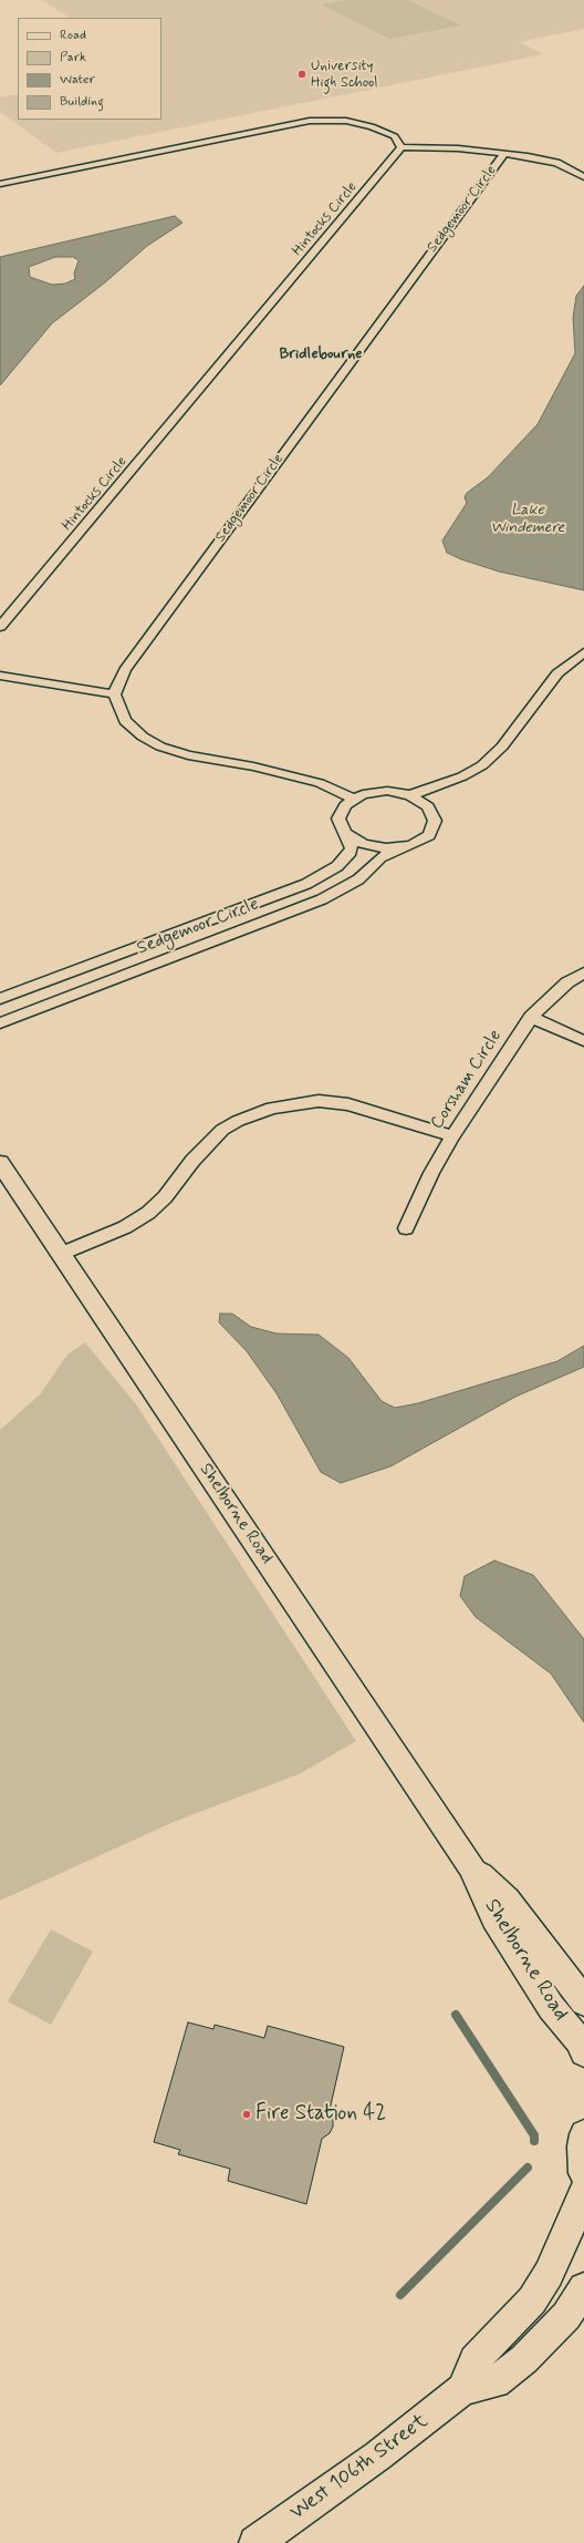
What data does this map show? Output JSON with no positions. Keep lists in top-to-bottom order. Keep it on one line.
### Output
{"streets":{"street":["Sedgemoor Circle","Hintocks Circle","Corsham Circle","Shelborne Road","West 106th Street"]},"districts":["Bridlebourne"],"water":["Lake Windemere"],"places":["University High School","Fire Station 42"],"legend":["Road","Park","Water","Building"]}
